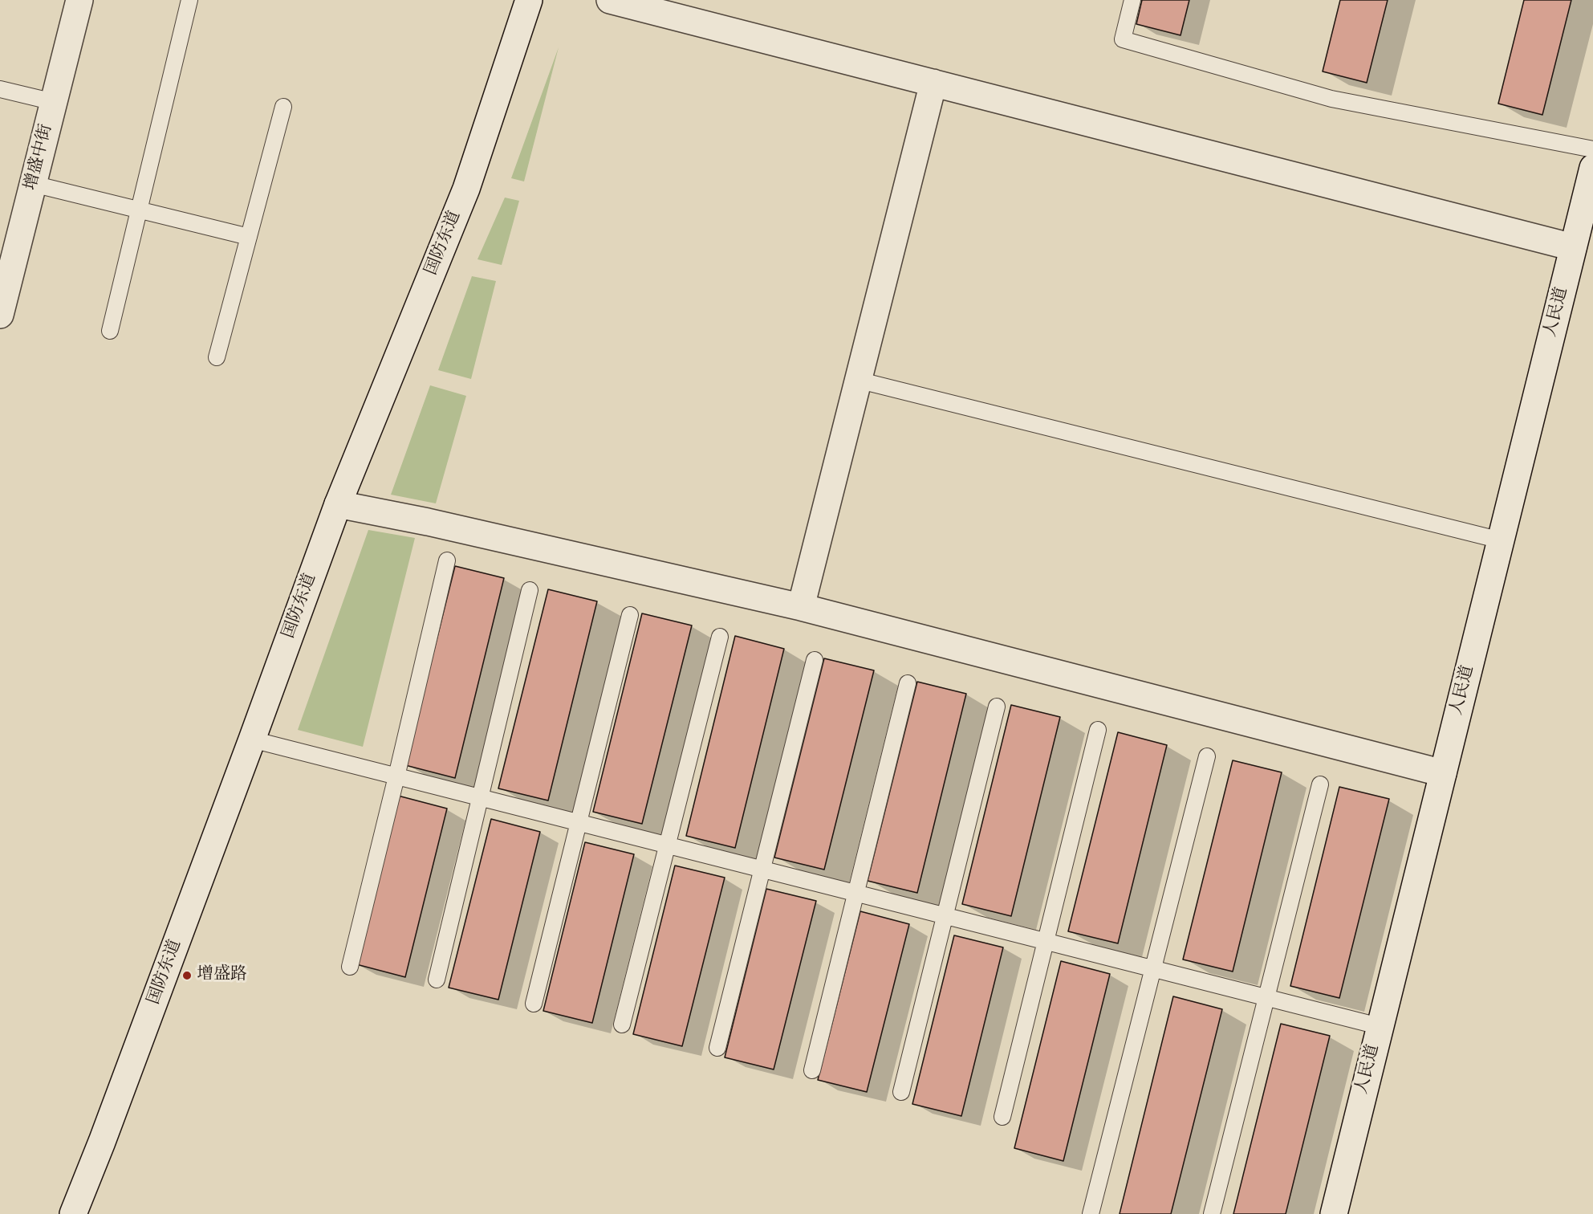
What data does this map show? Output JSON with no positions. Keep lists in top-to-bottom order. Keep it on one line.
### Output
{"streets":{"street":["增盛中街","国防东道","人民道"]},"places":["增盛路"]}
